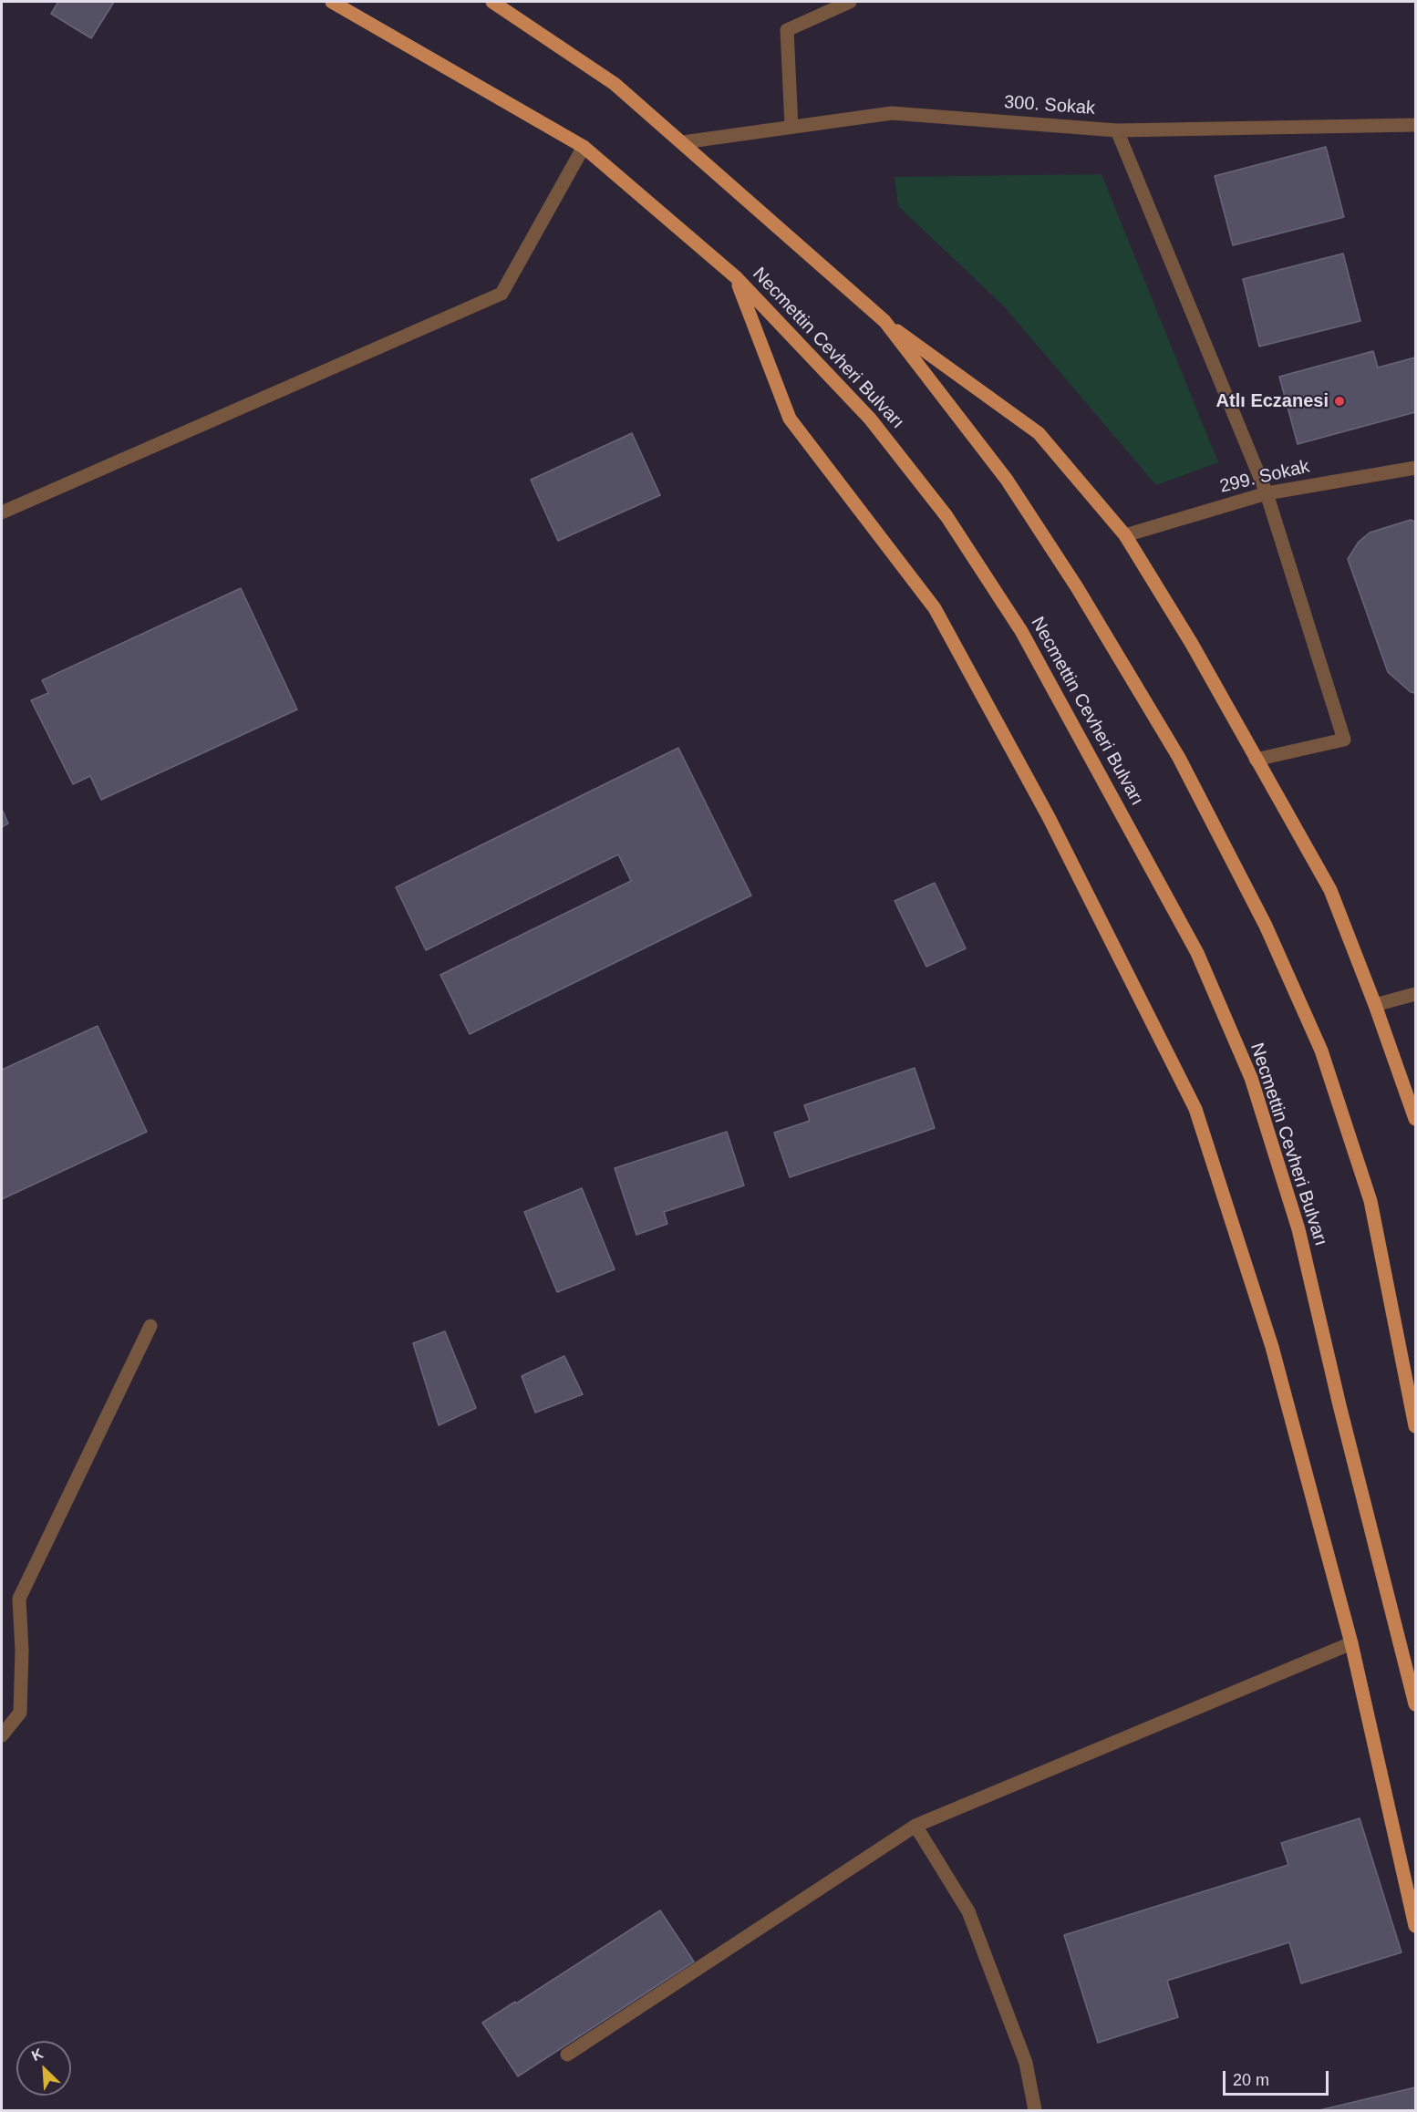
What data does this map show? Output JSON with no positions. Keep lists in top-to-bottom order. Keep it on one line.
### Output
{"streets":{"main road":["Necmettin Cevheri Bulvarı"],"street":["300. Sokak","299. Sokak"]},"places":["Atlı Eczanesi"],"scale_bar":"20 m","north":"top left"}
